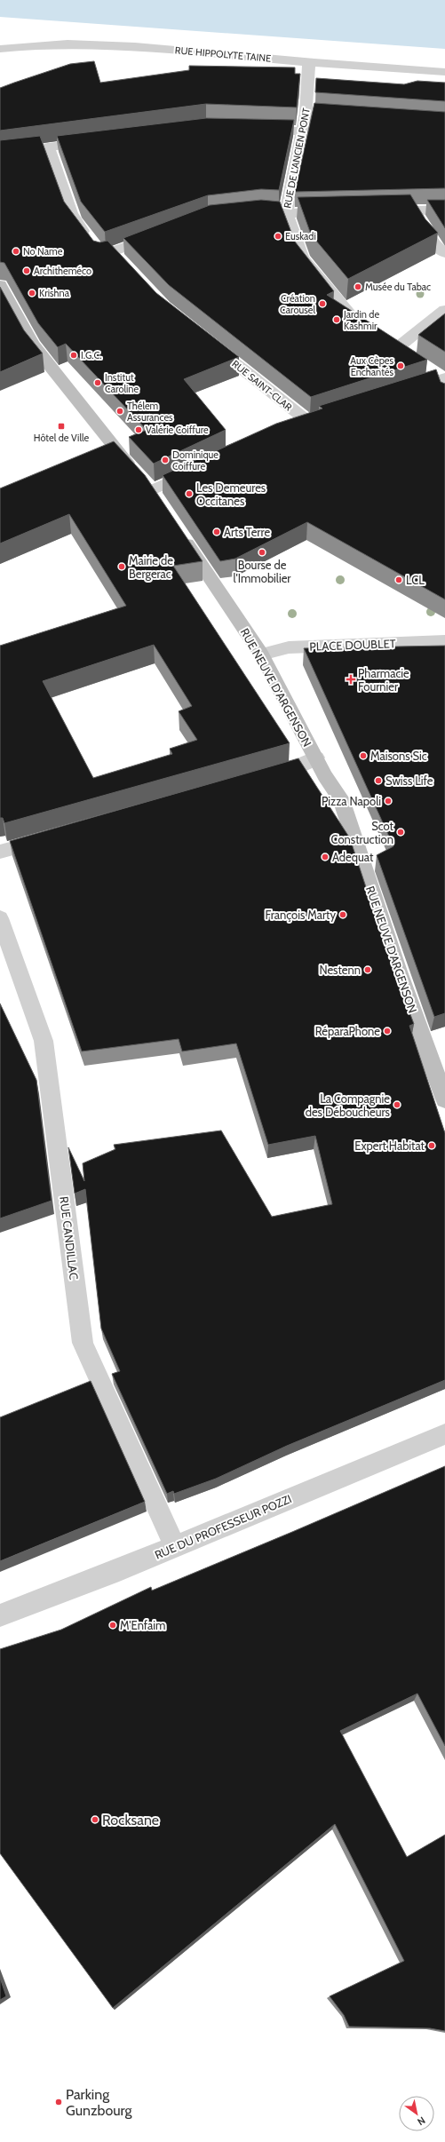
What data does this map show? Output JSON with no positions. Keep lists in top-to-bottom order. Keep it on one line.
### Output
{"streets":{"main road":["RUE NEUVE D'ARGENSON"],"street":["RUE HIPPOLYTE TAINE","RUE DE L'ANCIEN PONT","RUE SAINT-CLAR","PLACE DOUBLET","RUE CANDILLAC","RUE DU PROFESSEUR POZZI"]},"crossings":[["RUE HIPPOLYTE TAINE","RUE DE L'ANCIEN PONT"],["PLACE DOUBLET","RUE NEUVE D'ARGENSON"],["RUE CANDILLAC","RUE DU PROFESSEUR POZZI"]],"places":{"other":["Euskadi","No Name","Architheméco","Musée du Tabac","Krishna","Création Carousel","Jardin de Kashmir","I.G.C.","Aux Cèpes Enchantés","Institut Caroline","Thélem Assurances","Valérie Coiffure","Dominique Coiffure","Les Demeures Occitanes","Arts Terre","Bourse de l'Immobilier","Mairie de Bergerac","LCL","Maisons Sic","Swiss Life","Pizza Napoli","Scot Construction","Adequat","François Marty","Nestenn","RéparaPhone","La Compagnie des Déboucheurs","Expert Habitat","M'Enfaim","Rocksane","Parking Gunzbourg"],"transit":["Hôtel de Ville"],"health":["Pharmacie Fournier"]},"north":"bottom right"}
